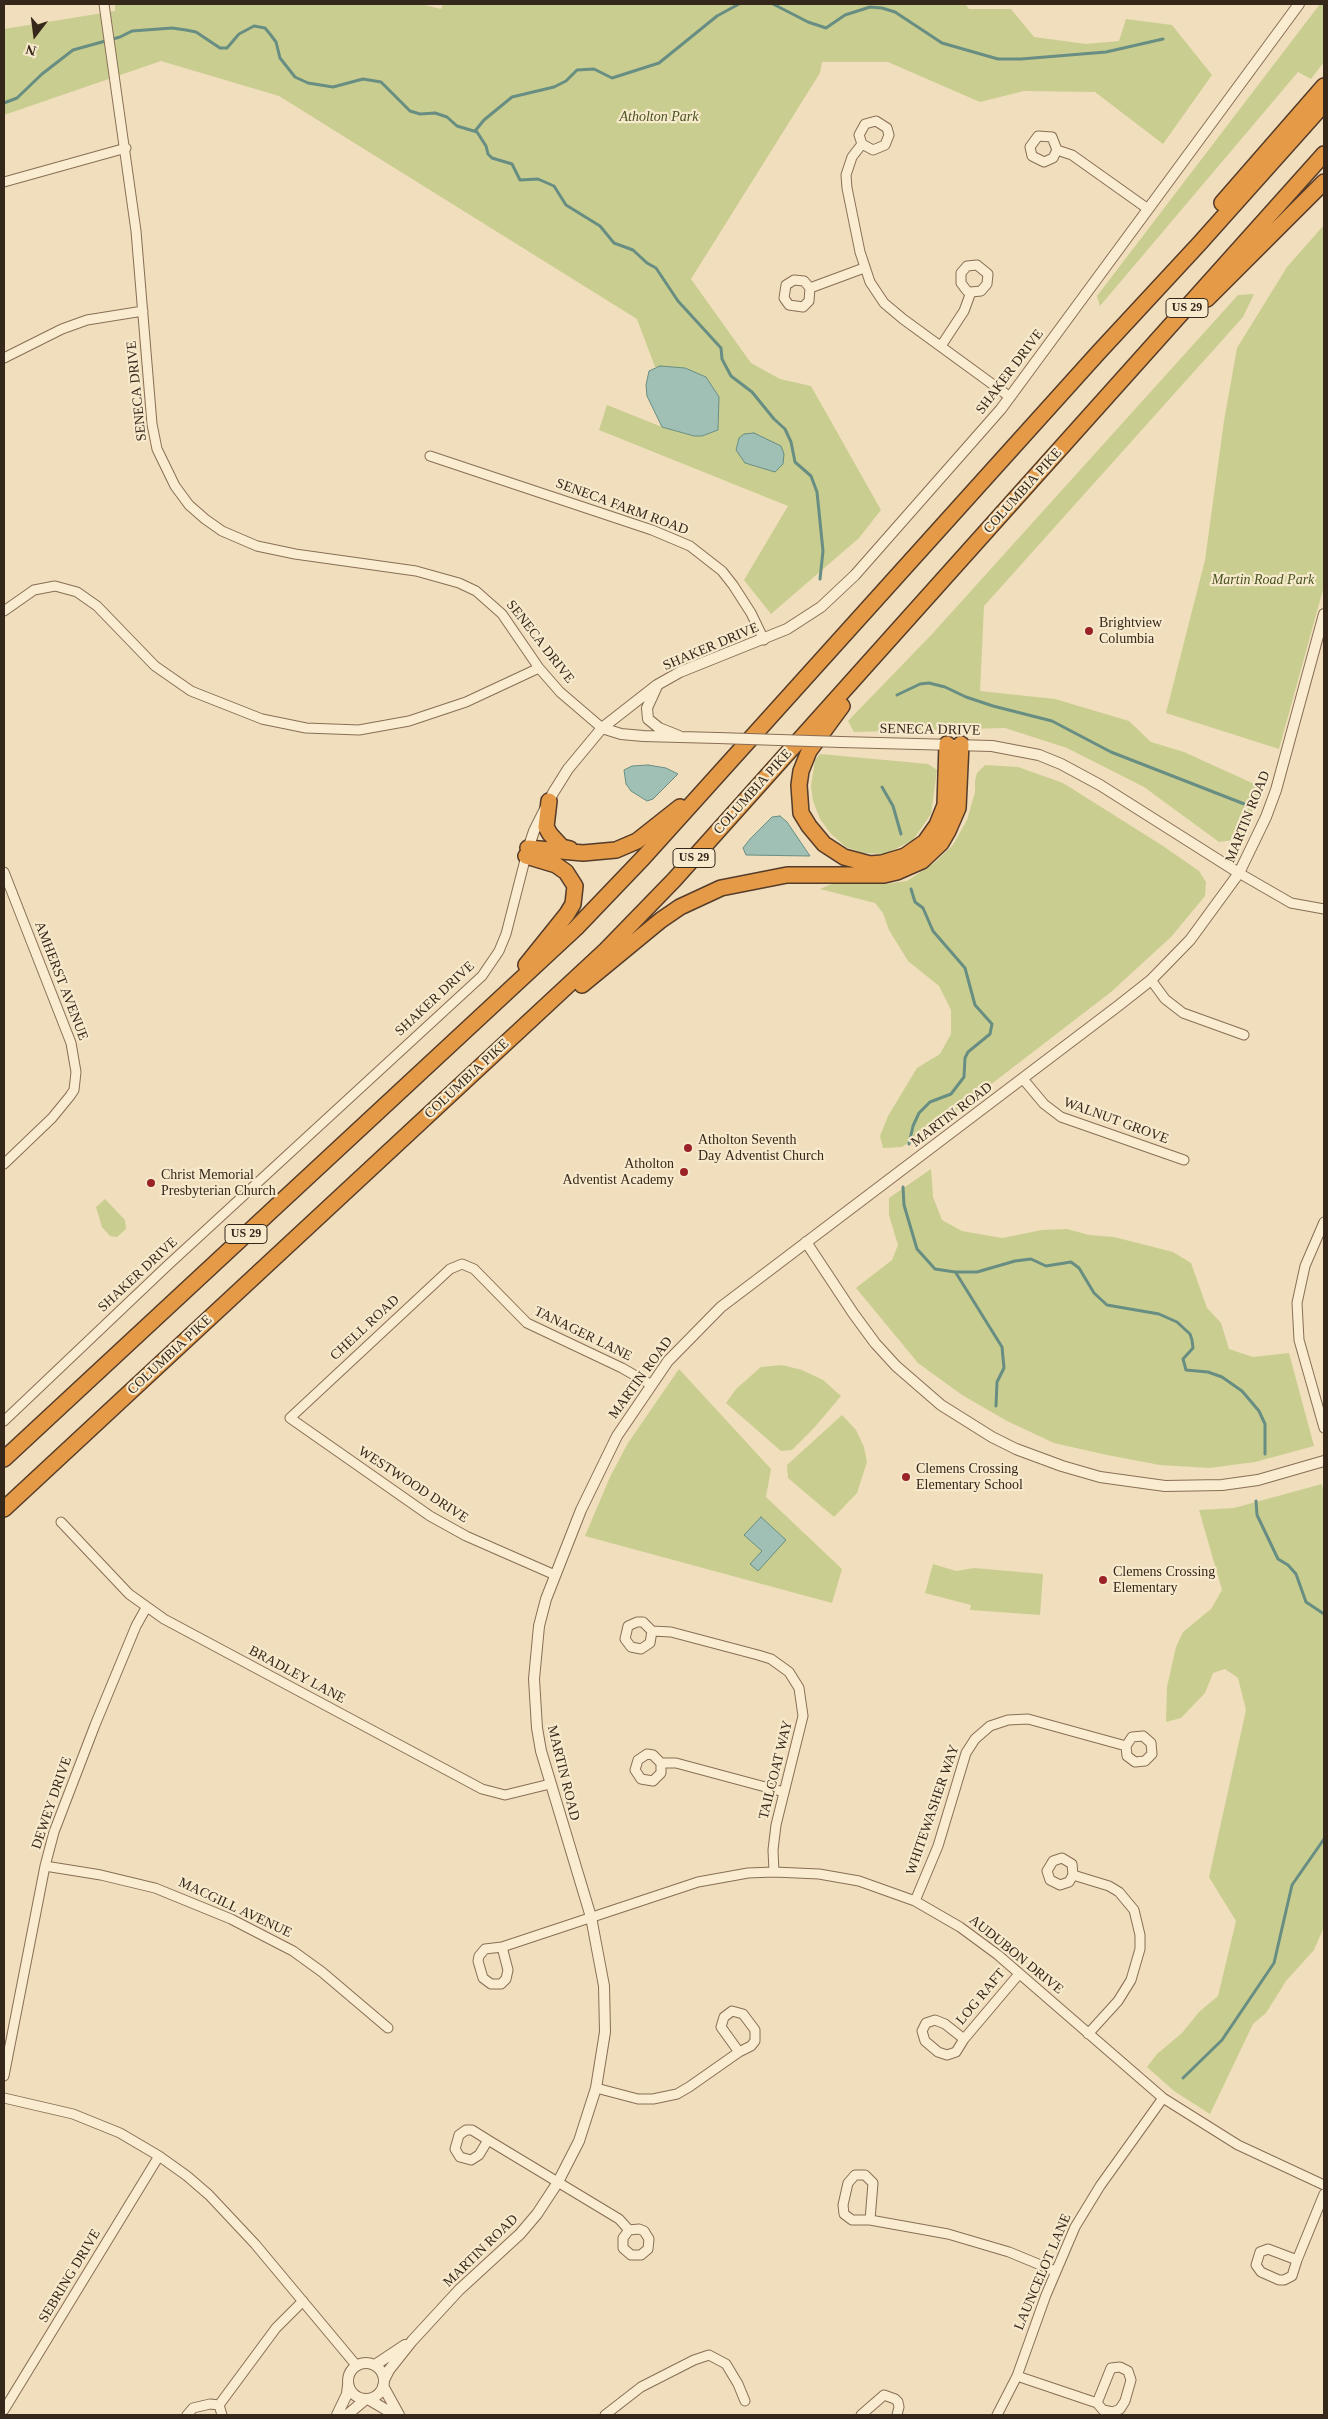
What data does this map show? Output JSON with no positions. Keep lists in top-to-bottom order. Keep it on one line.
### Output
{"streets":{"highway":["US 29","COLUMBIA PIKE"],"street":["SHAKER DRIVE","SENECA DRIVE","SENECA FARM ROAD","MARTIN ROAD","AMHERST AVENUE","WALNUT GROVE","CHELL ROAD","TANAGER LANE","WESTWOOD DRIVE","BRADLEY LANE","TAILCOAT WAY","DEWEY DRIVE","WHITEWASHER WAY","MACGILL AVENUE","AUDUBON DRIVE","LOG RAFT","LAUNCELOT LANE","SEBRING DRIVE"]},"crossings":[["SHAKER DRIVE","SENECA DRIVE"],["SHAKER DRIVE","SENECA FARM ROAD"],["SENECA DRIVE","MARTIN ROAD"],["MARTIN ROAD","WALNUT GROVE"],["MARTIN ROAD","TANAGER LANE"],["MARTIN ROAD","WESTWOOD DRIVE"],["MARTIN ROAD","BRADLEY LANE"],["MARTIN ROAD","AUDUBON DRIVE"],["CHELL ROAD","TANAGER LANE"],["CHELL ROAD","WESTWOOD DRIVE"],["BRADLEY LANE","DEWEY DRIVE"],["TAILCOAT WAY","AUDUBON DRIVE"],["DEWEY DRIVE","MACGILL AVENUE"],["WHITEWASHER WAY","AUDUBON DRIVE"],["AUDUBON DRIVE","LOG RAFT"],["AUDUBON DRIVE","LAUNCELOT LANE"]],"parks":["Atholton Park","Martin Road Park"],"places":["Brightview Columbia","Atholton Seventh Day Adventist Church","Atholton Adventist Academy","Christ Memorial Presbyterian Church","Clemens Crossing Elementary School","Clemens Crossing Elementary"],"north":"bottom"}
